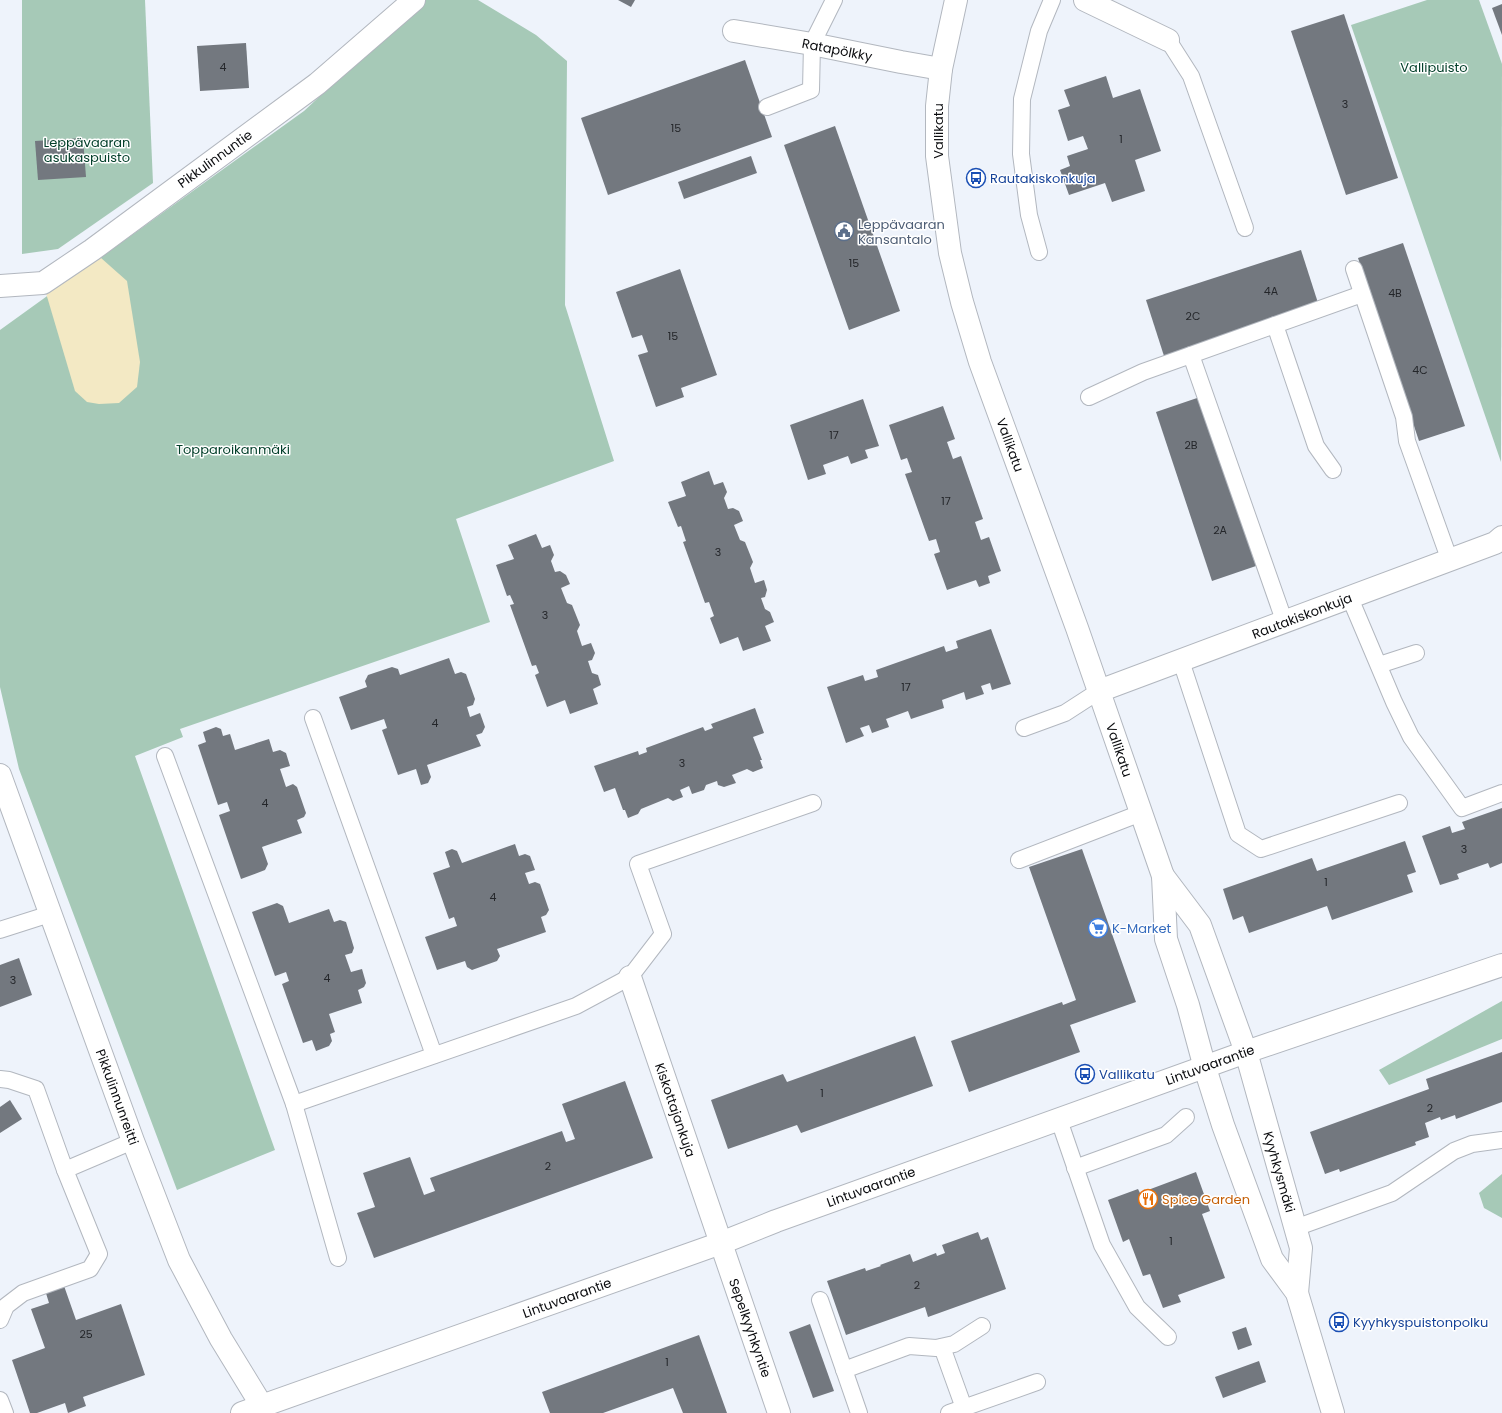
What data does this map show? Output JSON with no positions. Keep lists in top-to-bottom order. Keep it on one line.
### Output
{"streets":{"street":["Ratapölkky","Vallikatu","Pikkulinnuntie","Rautakiskonkuja","Lintuvaarantie","Pikkulinnunreitti","Kiskottajankuja","Kyyhkysmäki","Sepelkyyhkyntie"]},"crossings":[["Ratapölkky","Vallikatu"],["Vallikatu","Rautakiskonkuja"],["Vallikatu","Lintuvaarantie"],["Vallikatu","Kyyhkysmäki"],["Lintuvaarantie","Pikkulinnunreitti"],["Lintuvaarantie","Kiskottajankuja"],["Lintuvaarantie","Kyyhkysmäki"],["Lintuvaarantie","Sepelkyyhkyntie"],["Kiskottajankuja","Sepelkyyhkyntie"]],"parks":["Vallipuisto","Leppävaaran asukaspuisto","Topparoikanmäki"],"places":{"bus stop":["Rautakiskonkuja","Vallikatu","Kyyhkyspuistonpolku"],"public building":["Leppävaaran Kansantalo"],"supermarket":["K-Market"],"restaurant":["Spice Garden"]},"house_numbers":["4","3","15","1","15","4A","4B","2C","15","4C","17","2B","17","2A","3","3","17","4","3","4","3","1","4","4","3","1","2","2","1","2","25","1"]}
